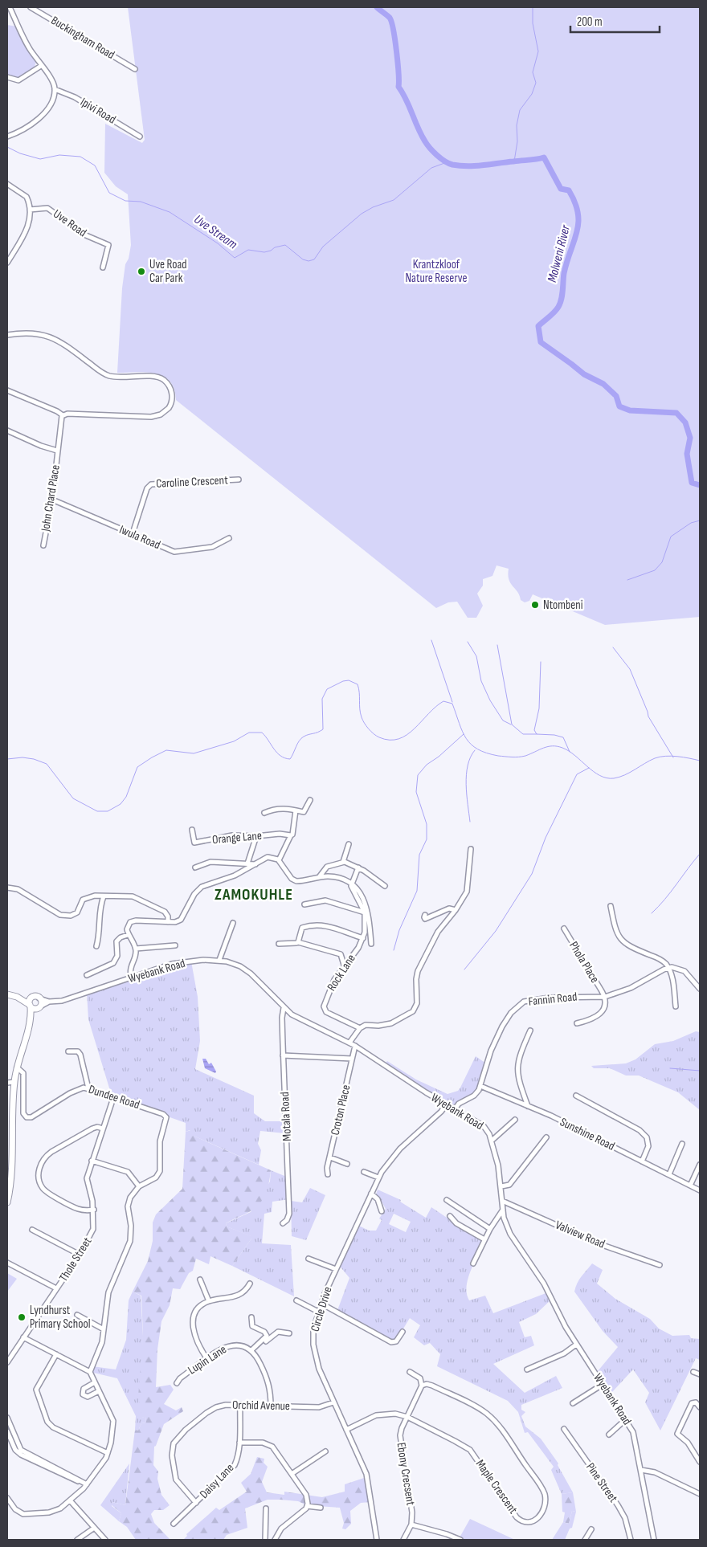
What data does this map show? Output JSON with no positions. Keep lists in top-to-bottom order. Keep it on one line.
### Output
{"streets":{"street":["Buckingham Road","Ipivi Road","Uve Road","Caroline Crescent","John Chard Place","Iwula Road","Orange Lane","Phola Place","Wyebank Road","Rock Lane","Fannin Road","Dundee Road","Croton Place","Motala Road","Sunshine Road","Valview Road","Thole Street","Circle Drive","Lupin Lane","Orchid Avenue","Ebony Crecsent","Daisy Lane","Pine Street","Maple Crescent"]},"crossings":[["Caroline Crescent","Iwula Road"],["John Chard Place","Iwula Road"],["Phola Place","Fannin Road"],["Wyebank Road","Fannin Road"],["Wyebank Road","Croton Place"],["Wyebank Road","Motala Road"],["Wyebank Road","Valview Road"],["Wyebank Road","Circle Drive"],["Fannin Road","Sunshine Road"],["Dundee Road","Thole Street"],["Circle Drive","Orchid Avenue"],["Circle Drive","Maple Crescent"],["Orchid Avenue","Daisy Lane"],["Ebony Crecsent","Maple Crescent"]],"districts":["ZAMOKUHLE"],"water":["Uve Stream","Molweni River"],"parks":["Krantzkloof Nature Reserve"],"places":["Uve Road Car Park","Ntombeni","Lyndhurst Primary School"],"scale_bar":"200 m"}
